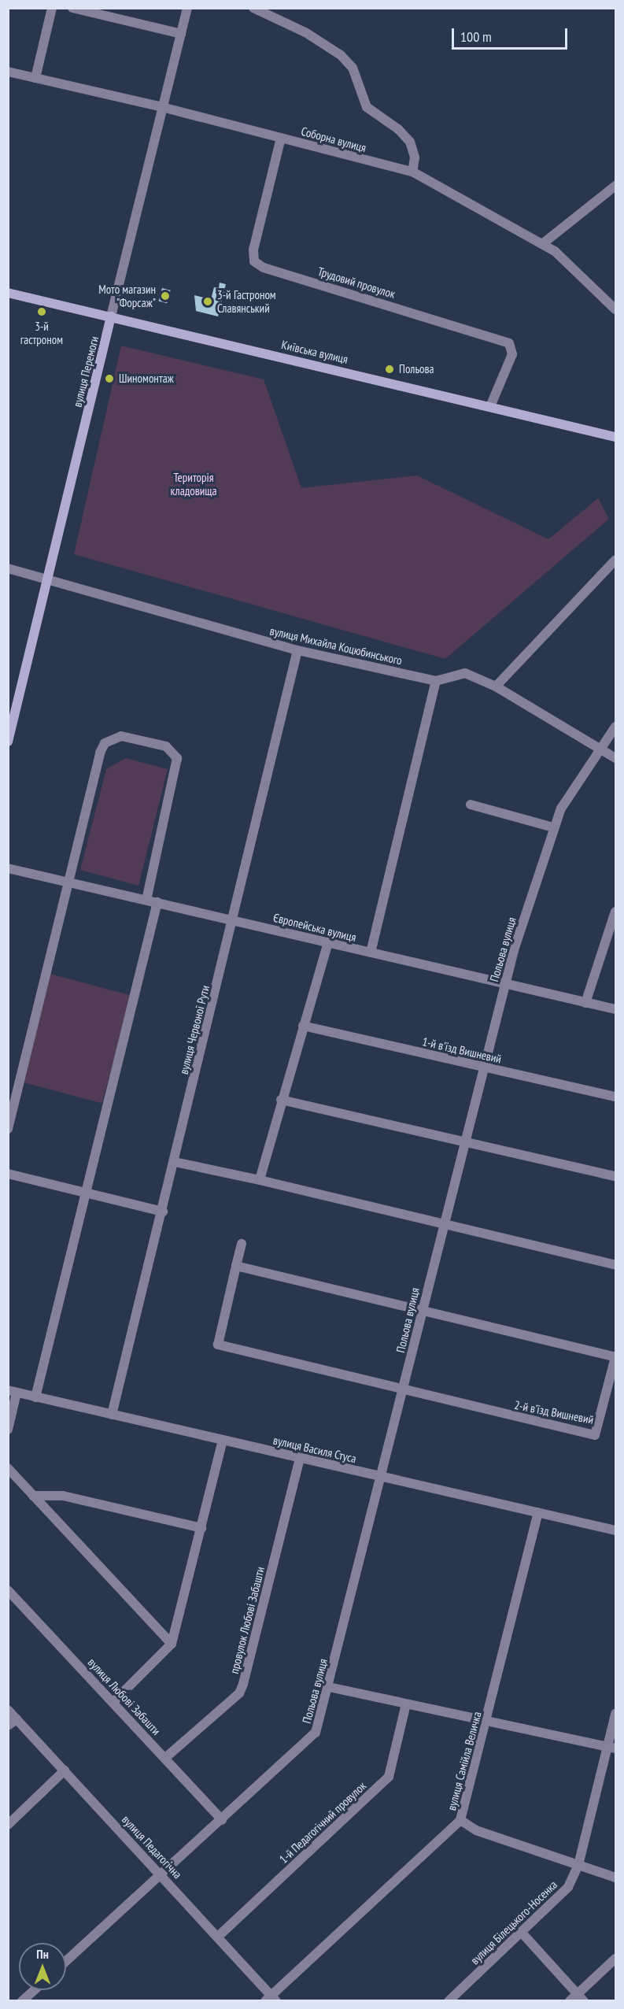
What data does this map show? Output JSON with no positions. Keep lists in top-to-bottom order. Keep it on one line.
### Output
{"streets":{"street":["Соборна вулиця","Трудовий провулок","Київська вулиця","вулиця Перемоги","вулиця Михайла Коцюбинського","Європейська вулиця","Польова вулиця","вулиця Червоної Рути","1-й в'їзд Вишневий","2-й вʼїзд Вишневий","вулиця Василя Стуса","провулок Любові Забашти","вулиця Любові Забашти","вулиця Самійла Величка","1-й Педагогічний провулок","вулиця Педагогічна","вулиця Білецького-Носенка"]},"crossings":[["Соборна вулиця","Трудовий провулок"],["Соборна вулиця","вулиця Перемоги"],["Трудовий провулок","Київська вулиця"],["Київська вулиця","вулиця Перемоги"],["вулиця Перемоги","вулиця Михайла Коцюбинського"],["вулиця Михайла Коцюбинського","Польова вулиця"],["вулиця Михайла Коцюбинського","вулиця Червоної Рути"],["Європейська вулиця","Польова вулиця"],["Європейська вулиця","вулиця Червоної Рути"],["Польова вулиця","1-й в'їзд Вишневий"],["Польова вулиця","2-й вʼїзд Вишневий"],["Польова вулиця","вулиця Василя Стуса"],["Польова вулиця","вулиця Любові Забашти"],["Польова вулиця","вулиця Педагогічна"],["вулиця Червоної Рути","вулиця Василя Стуса"],["вулиця Василя Стуса","провулок Любові Забашти"],["вулиця Василя Стуса","вулиця Самійла Величка"],["провулок Любові Забашти","вулиця Любові Забашти"],["вулиця Самійла Величка","вулиця Педагогічна"],["1-й Педагогічний провулок","вулиця Педагогічна"]],"parks":["Територія кладовища"],"places":["Мото магазин \"Форсаж\"","3-й Гастроном Славянський","3-й гастроном","Польова","Шиномонтаж"],"scale_bar":"100 m","north":"top"}
